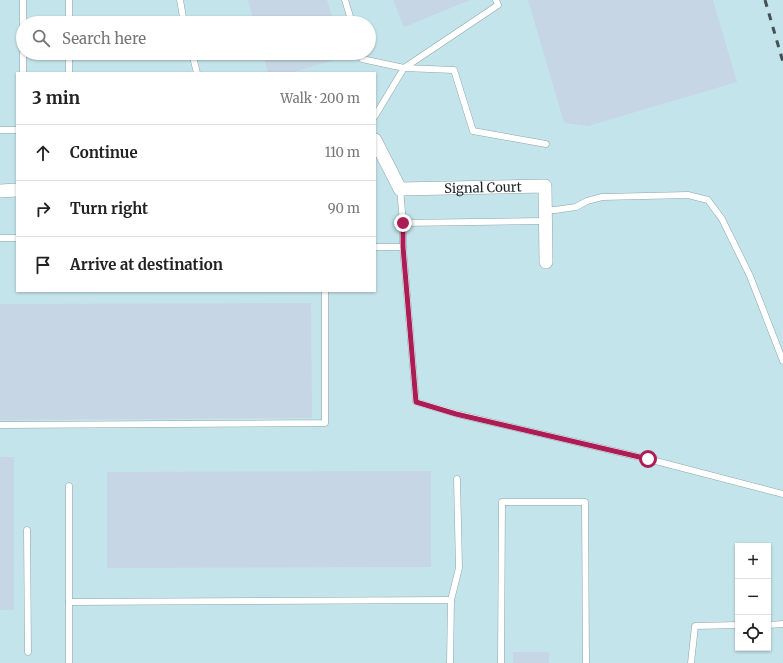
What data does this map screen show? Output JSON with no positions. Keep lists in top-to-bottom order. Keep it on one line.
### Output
{"streets":{"street":["Signal Court"]},"page":{"search":"Search here","heading":["3 min","Walk · 200 m"],"list":[["Continue","110 m"],["Turn right","90 m"],"Arrive at destination"],"map_buttons":["+","−"]}}
